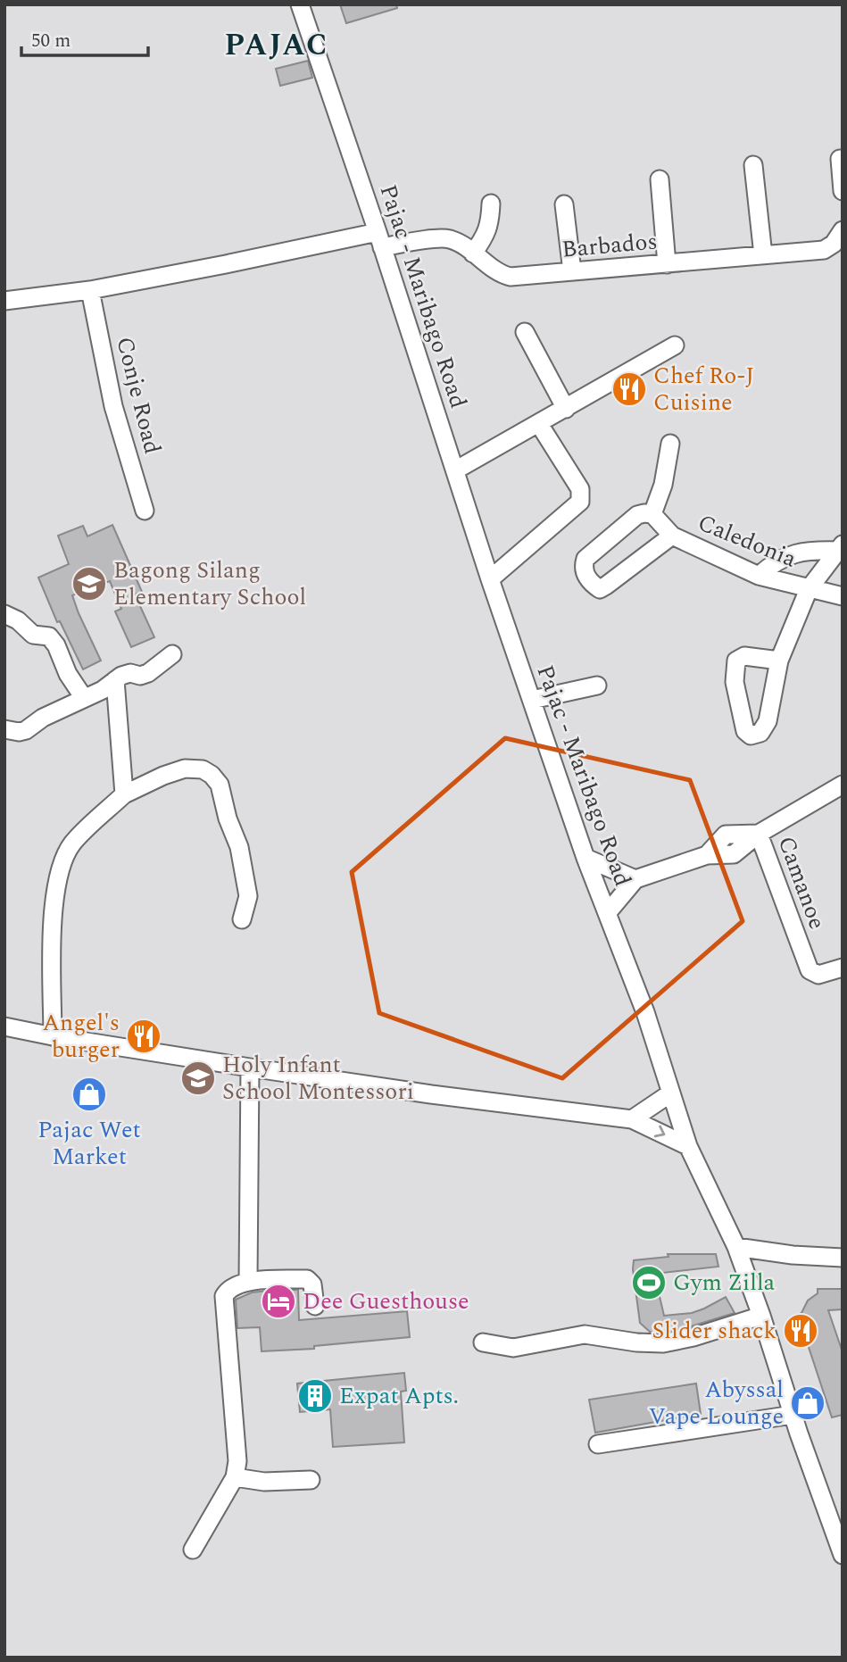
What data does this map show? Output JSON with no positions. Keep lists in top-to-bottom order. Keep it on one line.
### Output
{"streets":{"street":["Barbados","Pajac - Maribago Road","Conje Road","Caledonia","Camanoe"]},"crossings":[["Barbados","Pajac - Maribago Road"],["Barbados","Conje Road"]],"districts":["PAJAC"],"places":{"restaurant":["Chef Ro-J Cuisine","Angel's burger","Slider shack"],"school or university":["Bagong Silang Elementary School","Holy Infant School Montessori"],"shop":["Pajac Wet Market","Abyssal Vape Lounge"],"sports":["Gym Zilla"],"hotel":["Dee Guesthouse"],"building":["Expat Apts."]},"scale_bar":"50 m"}
